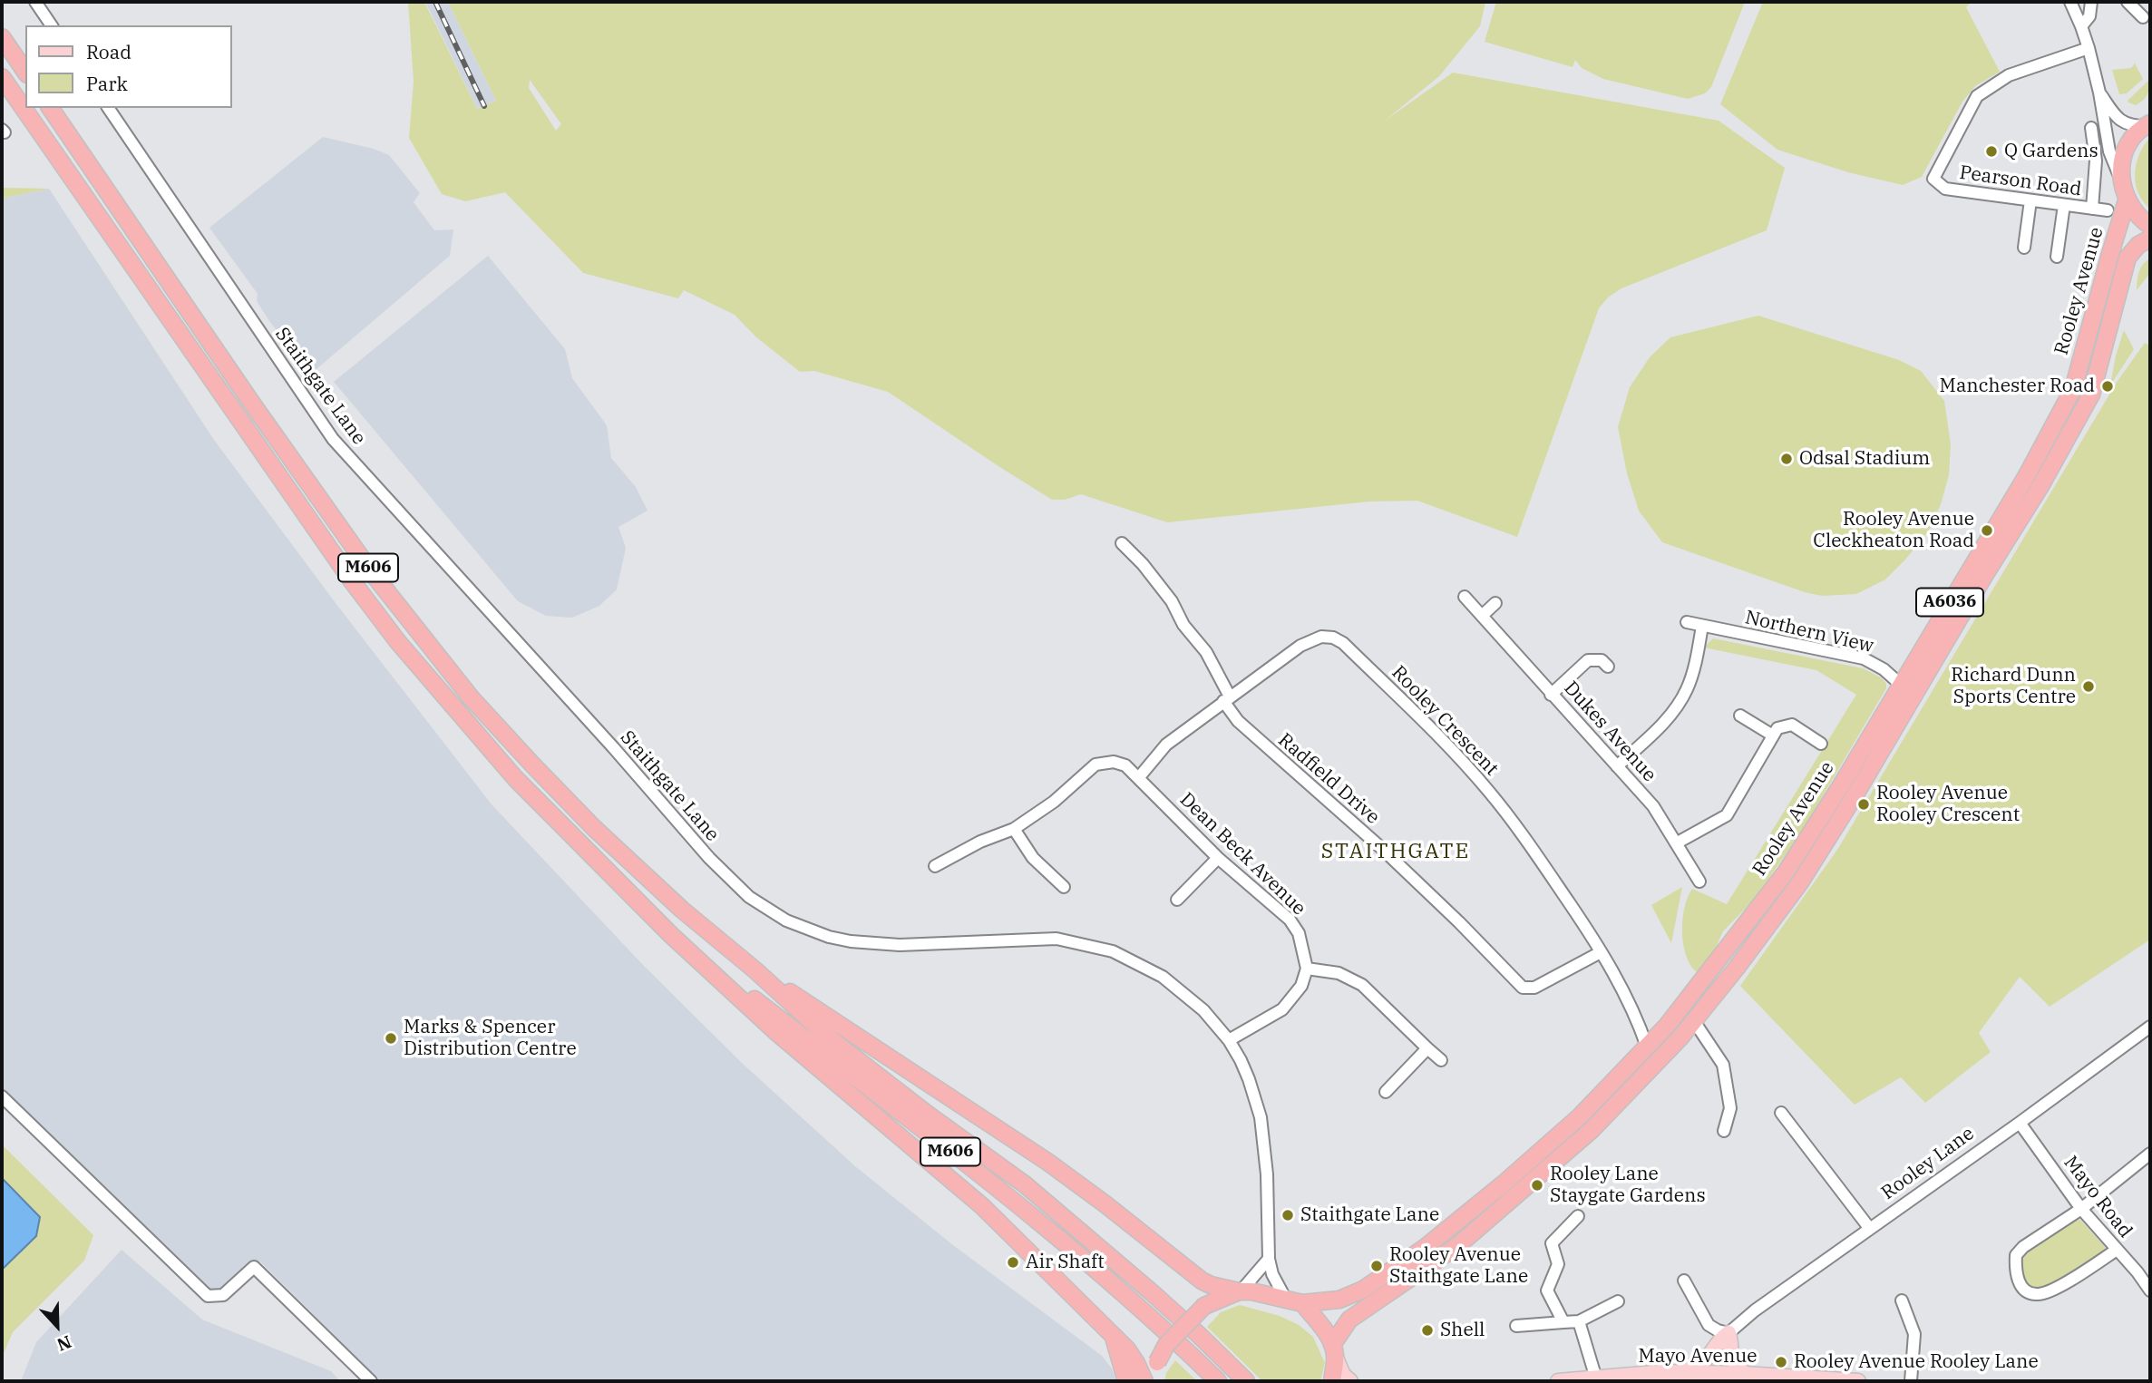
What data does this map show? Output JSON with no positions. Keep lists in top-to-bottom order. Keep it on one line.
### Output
{"streets":{"highway":["Rooley Avenue","M606","A6036"],"main road":["Mayo Avenue"],"street":["Pearson Road","Staithgate Lane","Northern View","Rooley Crescent","Dukes Avenue","Radfield Drive","Dean Beck Avenue","Rooley Lane","Mayo Road"]},"crossings":[["Rooley Avenue","Staithgate Lane"],["Rooley Avenue","M606"],["Rooley Avenue","Northern View"],["Rooley Avenue","Rooley Crescent"],["Rooley Crescent","Radfield Drive"],["Rooley Crescent","Dean Beck Avenue"],["Rooley Lane","Mayo Road"]],"districts":["STAITHGATE"],"places":["Q Gardens","Manchester Road","Odsal Stadium","Rooley Avenue Cleckheaton Road","Richard Dunn Sports Centre","Rooley Avenue Rooley Crescent","Marks & Spencer Distribution Centre","Rooley Lane Staygate Gardens","Staithgate Lane","Air Shaft","Rooley Avenue Staithgate Lane","Shell","Rooley Avenue Rooley Lane"],"legend":["Road","Park"],"north":"bottom"}
